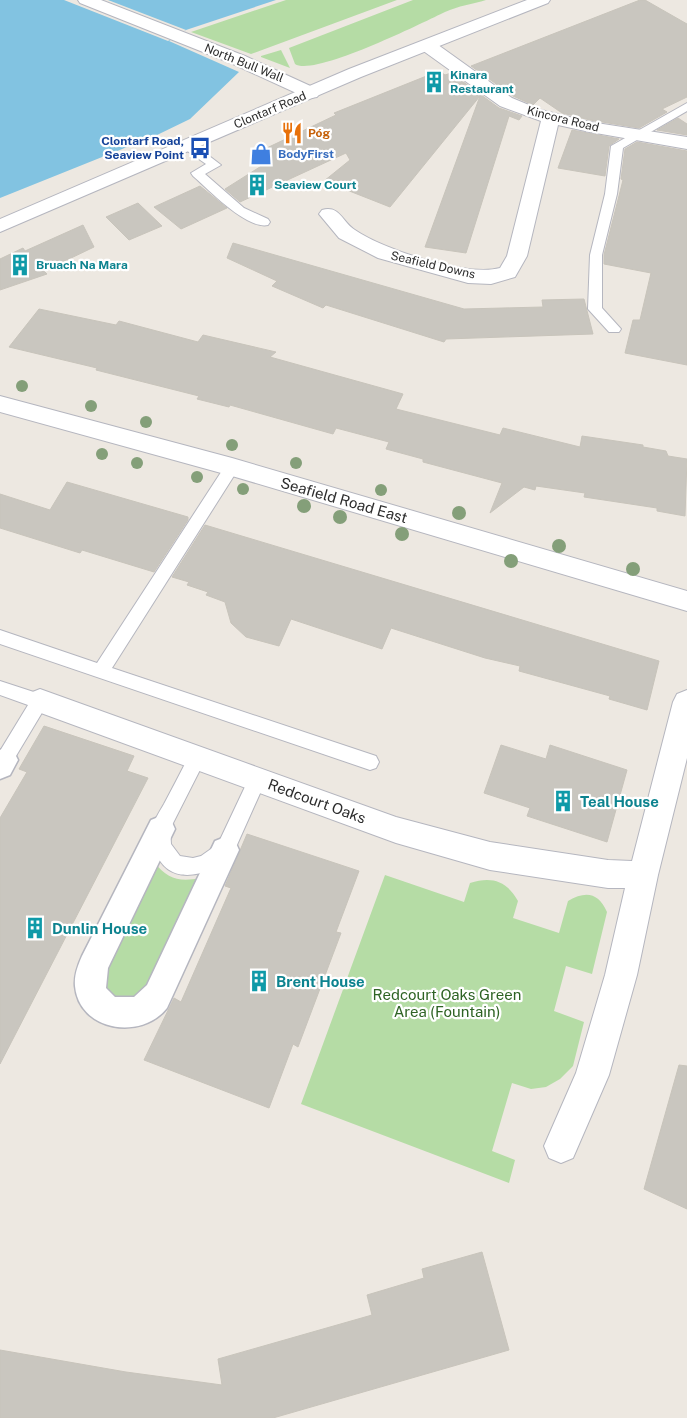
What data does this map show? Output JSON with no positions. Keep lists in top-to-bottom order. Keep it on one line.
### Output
{"streets":{"street":["North Bull Wall","Clontarf Road","Kincora Road","Seafield Downs","Seafield Road East","Redcourt Oaks"]},"crossings":[["North Bull Wall","Clontarf Road"],["Clontarf Road","Kincora Road"],["Kincora Road","Seafield Downs"]],"parks":["Redcourt Oaks Green Area (Fountain)"],"places":{"building":["Kinara Restaurant","Seaview Court","Bruach Na Mara","Teal House","Dunlin House","Brent House"],"restaurant":["Póg"],"bus stop":["Clontarf Road, Seaview Point"],"shop":["BodyFirst"]}}
